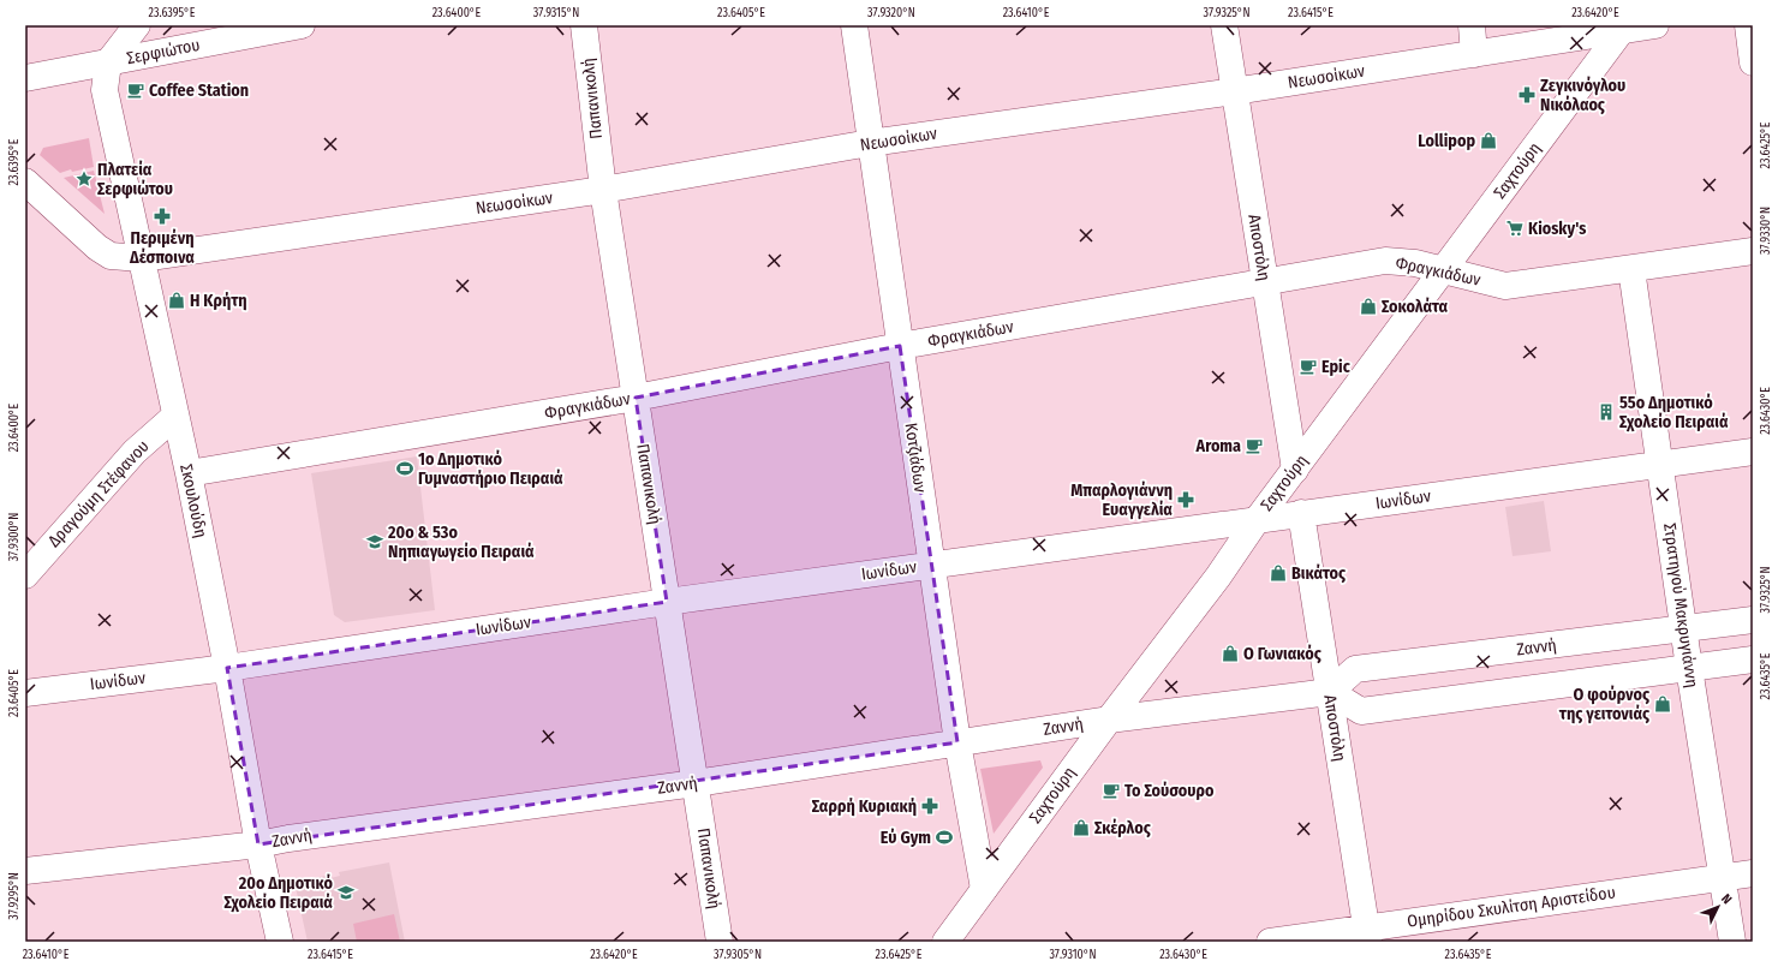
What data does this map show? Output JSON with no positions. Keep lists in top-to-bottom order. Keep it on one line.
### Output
{"streets":{"street":["Σερφιώτου","Νεωσοίκων","Παπανικολή","Σαχτούρη","Αποστόλη","Φραγκιάδων","Κοτζιάδων","Δραγούμη Στέφανου","Ιωνίδων","Σκουλούδη","Στρατηγού Μακρυγιάννη","Ζαννή","Ομηρίδου Σκυλίτση Αριστείδου"]},"crossings":[["Σερφιώτου","Σκουλούδη"],["Νεωσοίκων","Παπανικολή"],["Νεωσοίκων","Σαχτούρη"],["Νεωσοίκων","Αποστόλη"],["Νεωσοίκων","Κοτζιάδων"],["Νεωσοίκων","Σκουλούδη"],["Παπανικολή","Φραγκιάδων"],["Παπανικολή","Ιωνίδων"],["Παπανικολή","Ζαννή"],["Σαχτούρη","Αποστόλη"],["Σαχτούρη","Φραγκιάδων"],["Σαχτούρη","Κοτζιάδων"],["Σαχτούρη","Ιωνίδων"],["Σαχτούρη","Ζαννή"],["Αποστόλη","Φραγκιάδων"],["Αποστόλη","Ιωνίδων"],["Αποστόλη","Ζαννή"],["Αποστόλη","Ομηρίδου Σκυλίτση Αριστείδου"],["Φραγκιάδων","Κοτζιάδων"],["Φραγκιάδων","Σκουλούδη"],["Φραγκιάδων","Στρατηγού Μακρυγιάννη"],["Κοτζιάδων","Ιωνίδων"],["Κοτζιάδων","Ζαννή"],["Δραγούμη Στέφανου","Σκουλούδη"],["Ιωνίδων","Σκουλούδη"],["Ιωνίδων","Στρατηγού Μακρυγιάννη"],["Σκουλούδη","Ζαννή"],["Στρατηγού Μακρυγιάννη","Ζαννή"],["Στρατηγού Μακρυγιάννη","Ομηρίδου Σκυλίτση Αριστείδου"]],"places":{"cafe":["Coffee Station","Epic","Aroma","Το Σούσουρο"],"pharmacy":["Ζεγκινόγλου Νικόλαος","Περιμένη Δέσποινα","Μπαρλογιάννη Ευαγγελία","Σαρρή Κυριακή"],"shop":["Lollipop","Η Κρήτη","Σοκολάτα","Βικάτος","Ο Γωνιακός","Ο φούρνος της γειτονιάς","Σκέρλος"],"place":["Πλατεία Σερφιώτου"],"supermarket":["Kiosky's"],"building":["55ο Δημοτικό Σχολείο Πειραιά"],"sports":["1ο Δημοτικό Γυμναστήριο Πειραιά","Εύ Gym"],"school or university":["20ο & 53ο Νηπιαγωγείο Πειραιά","20ο Δημοτικό Σχολείο Πειραιά"]},"north":"top right","coordinates":["23.6395°E","23.6400°E","37.9315°N","23.6405°E","37.9320°N","23.6410°E","37.9325°N","23.6415°E","23.6420°E","23.6425°E","37.9330°N","23.6430°E","37.9300°N","23.6435°E","37.9295°N","37.9305°N","37.9310°N"]}
